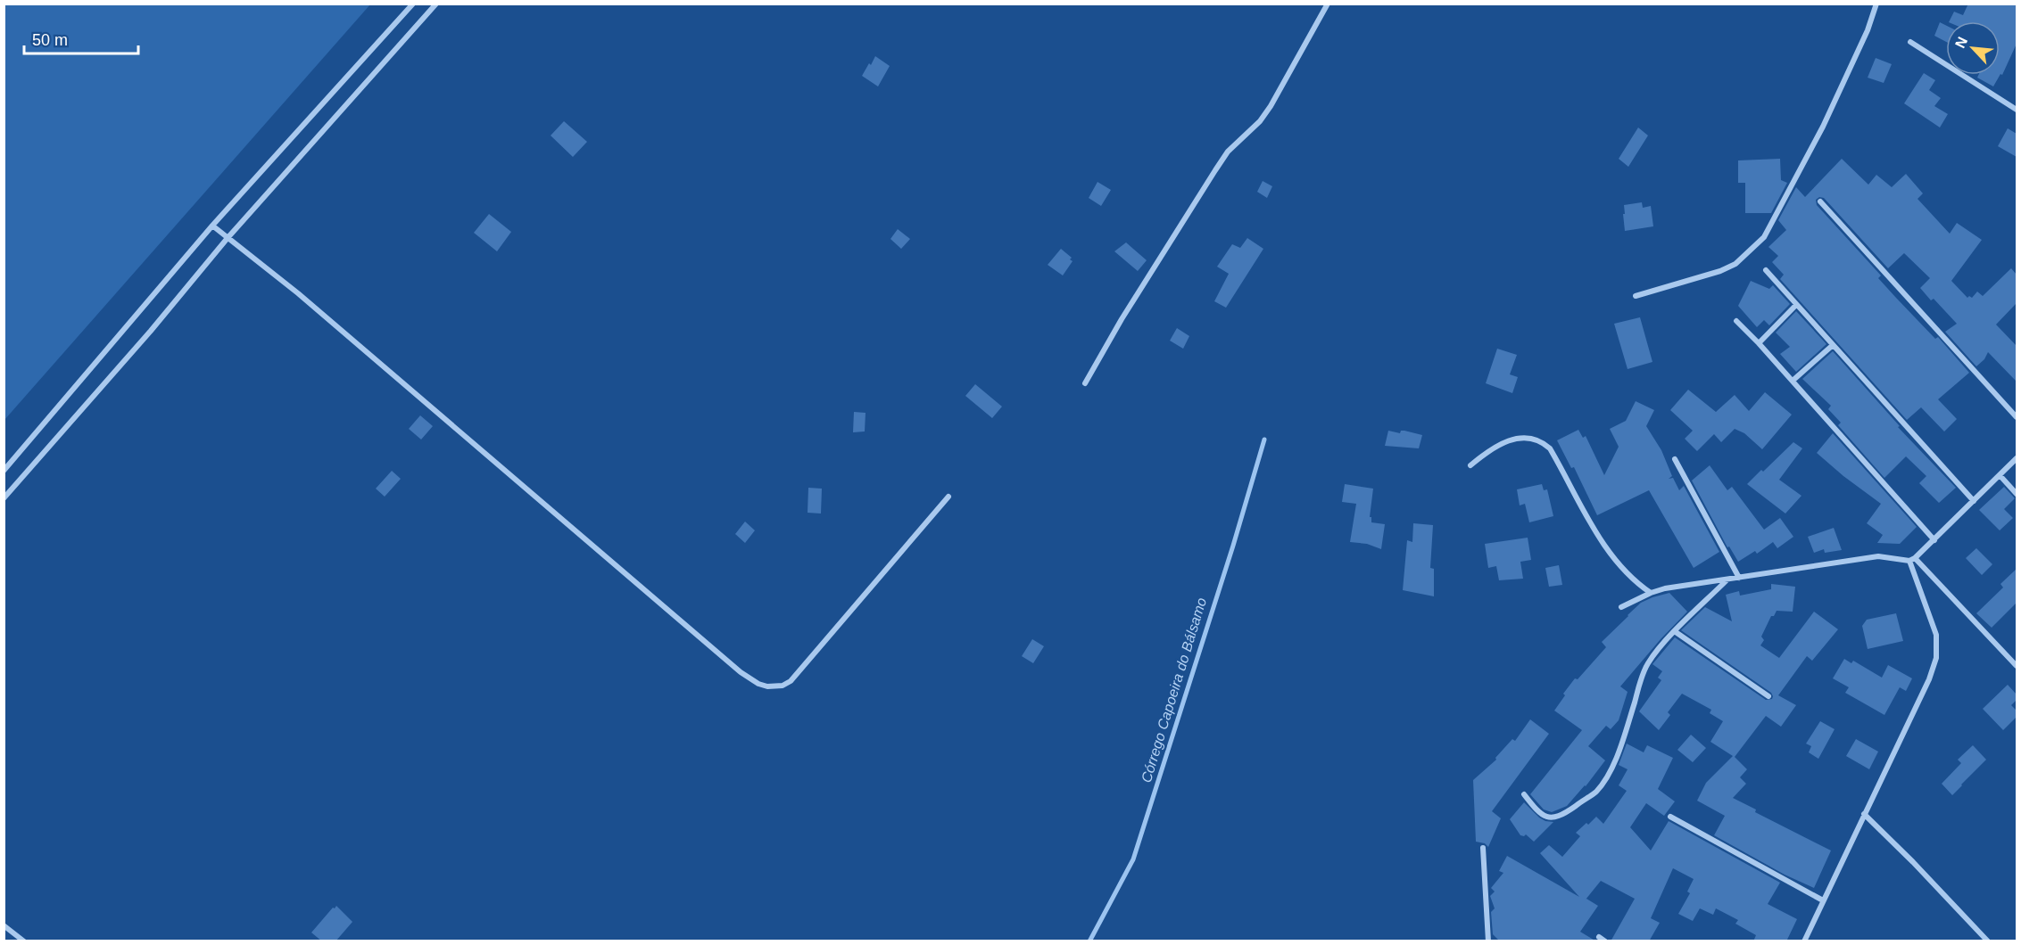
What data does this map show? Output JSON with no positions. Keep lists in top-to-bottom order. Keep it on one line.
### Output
{"water":["Córrego Capoeira do Bálsamo"],"scale_bar":"50 m","north":"top left"}
